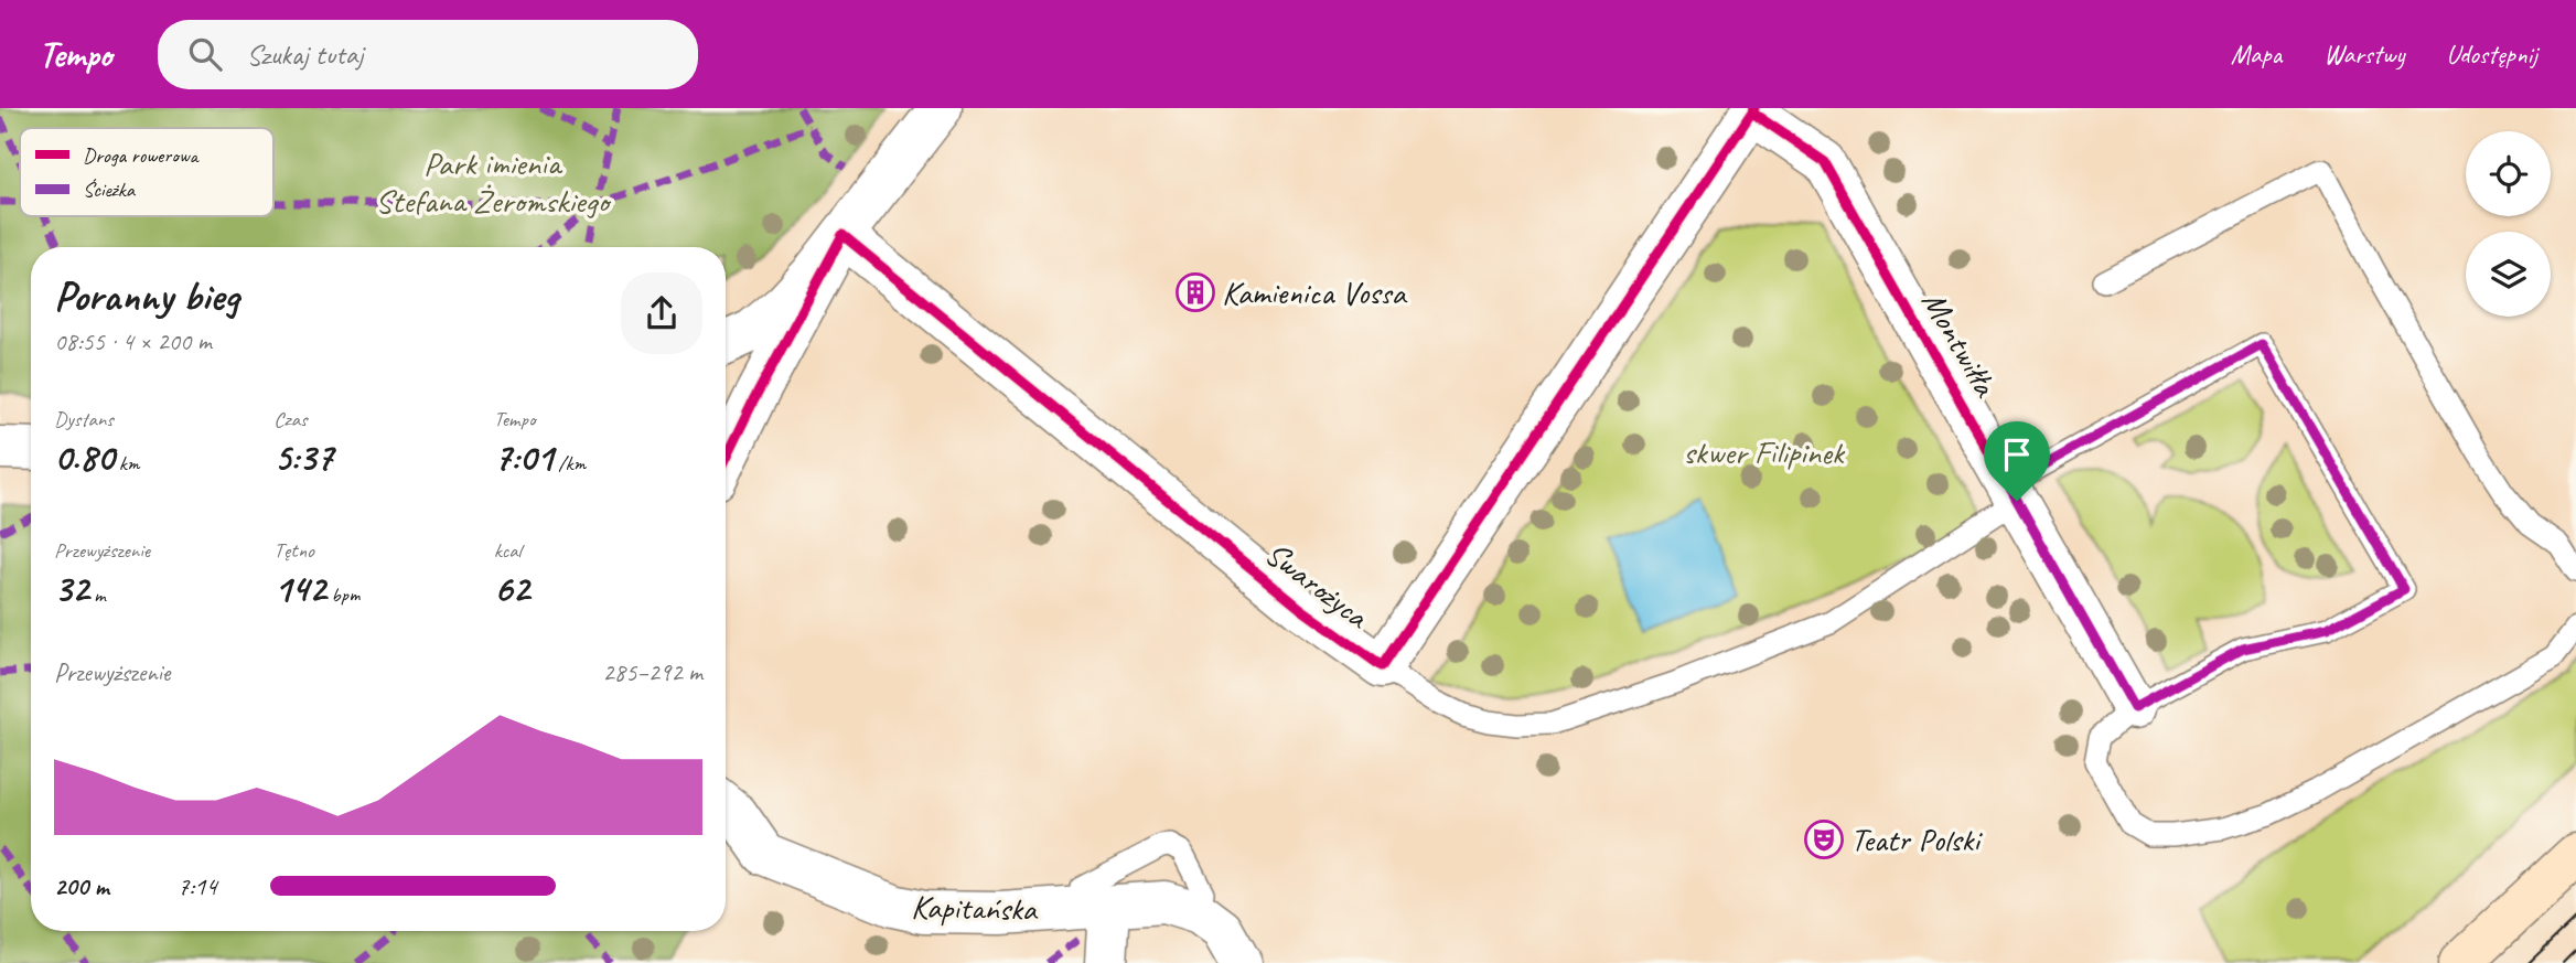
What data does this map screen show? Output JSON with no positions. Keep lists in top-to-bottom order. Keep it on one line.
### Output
{"streets":{"street":["Montwiłła","Swarożyca","Kapitańska"]},"crossings":[["Montwiłła","Swarożyca"]],"parks":["Park imienia Stefana Żeromskiego","skwer Filipinek"],"places":{"building":["Kamienica Vossa"],"theatre":["Teatr Polski"]},"legend":["Droga rowerowa","Ścieżka"],"page":{"header":"Tempo","search":"Szukaj tutaj","nav":["Mapa","Warstwy","Udostępnij"],"heading":["Poranny bieg","08:55 · 4 × 200 m"],"stats":[["Dystans","0.80 km"],["Czas","5:37"],["Tempo","7:01 /km"],["Przewyższenie","32 m"],["Tętno","142 bpm"],["kcal","62"]],"chart":["Przewyższenie","285–292 m"],"list":[{"name":"200 m","note":"7:14"}]}}
